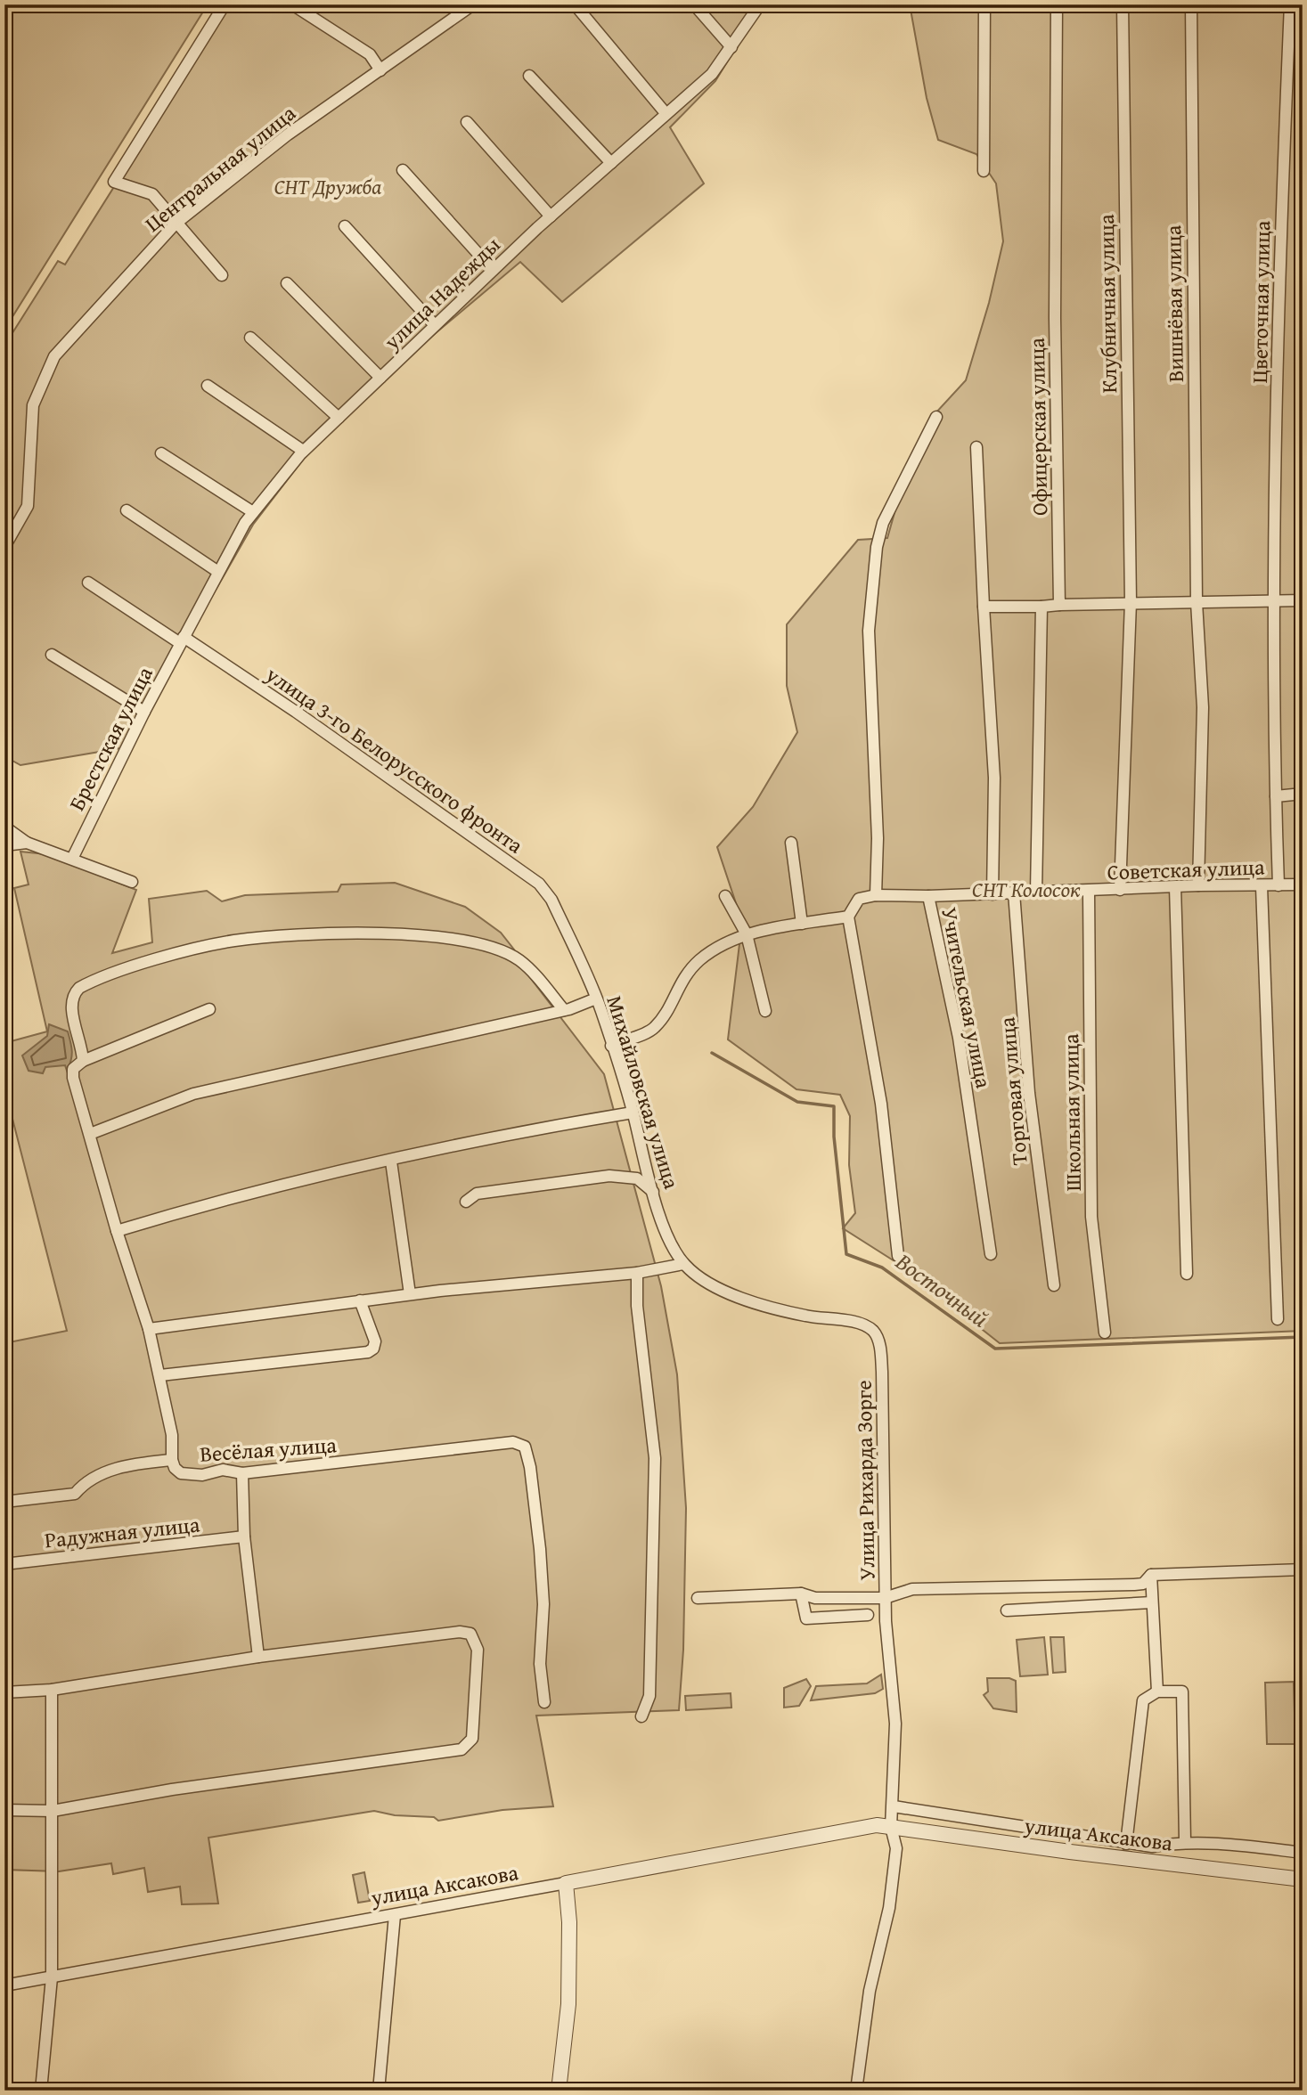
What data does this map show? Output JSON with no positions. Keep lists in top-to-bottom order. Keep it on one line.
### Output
{"streets":{"street":["Центральная улица","улица Надежды","Цветочная улица","Клубничная улица","Вишнёвая улица","Офицерская улица","Брестская улица","улица 3-го Белорусского фронта","Советская улица","Учительская улица","Торговая улица","Михайловская улица","Школьная улица","Весёлая улица","Улица Рихарда Зорге","Радужная улица","улица Аксакова"]},"crossings":[["улица Надежды","Брестская улица"],["улица Надежды","улица 3-го Белорусского фронта"],["Цветочная улица","Советская улица"],["Клубничная улица","Советская улица"],["Вишнёвая улица","Советская улица"],["Брестская улица","улица 3-го Белорусского фронта"],["улица 3-го Белорусского фронта","Михайловская улица"],["Советская улица","Учительская улица"],["Советская улица","Торговая улица"],["Советская улица","Школьная улица"],["Михайловская улица","Улица Рихарда Зорге"],["Улица Рихарда Зорге","улица Аксакова"]],"water":["Восточный"],"parks":["СНТ Дружба","СНТ Колосок"]}
